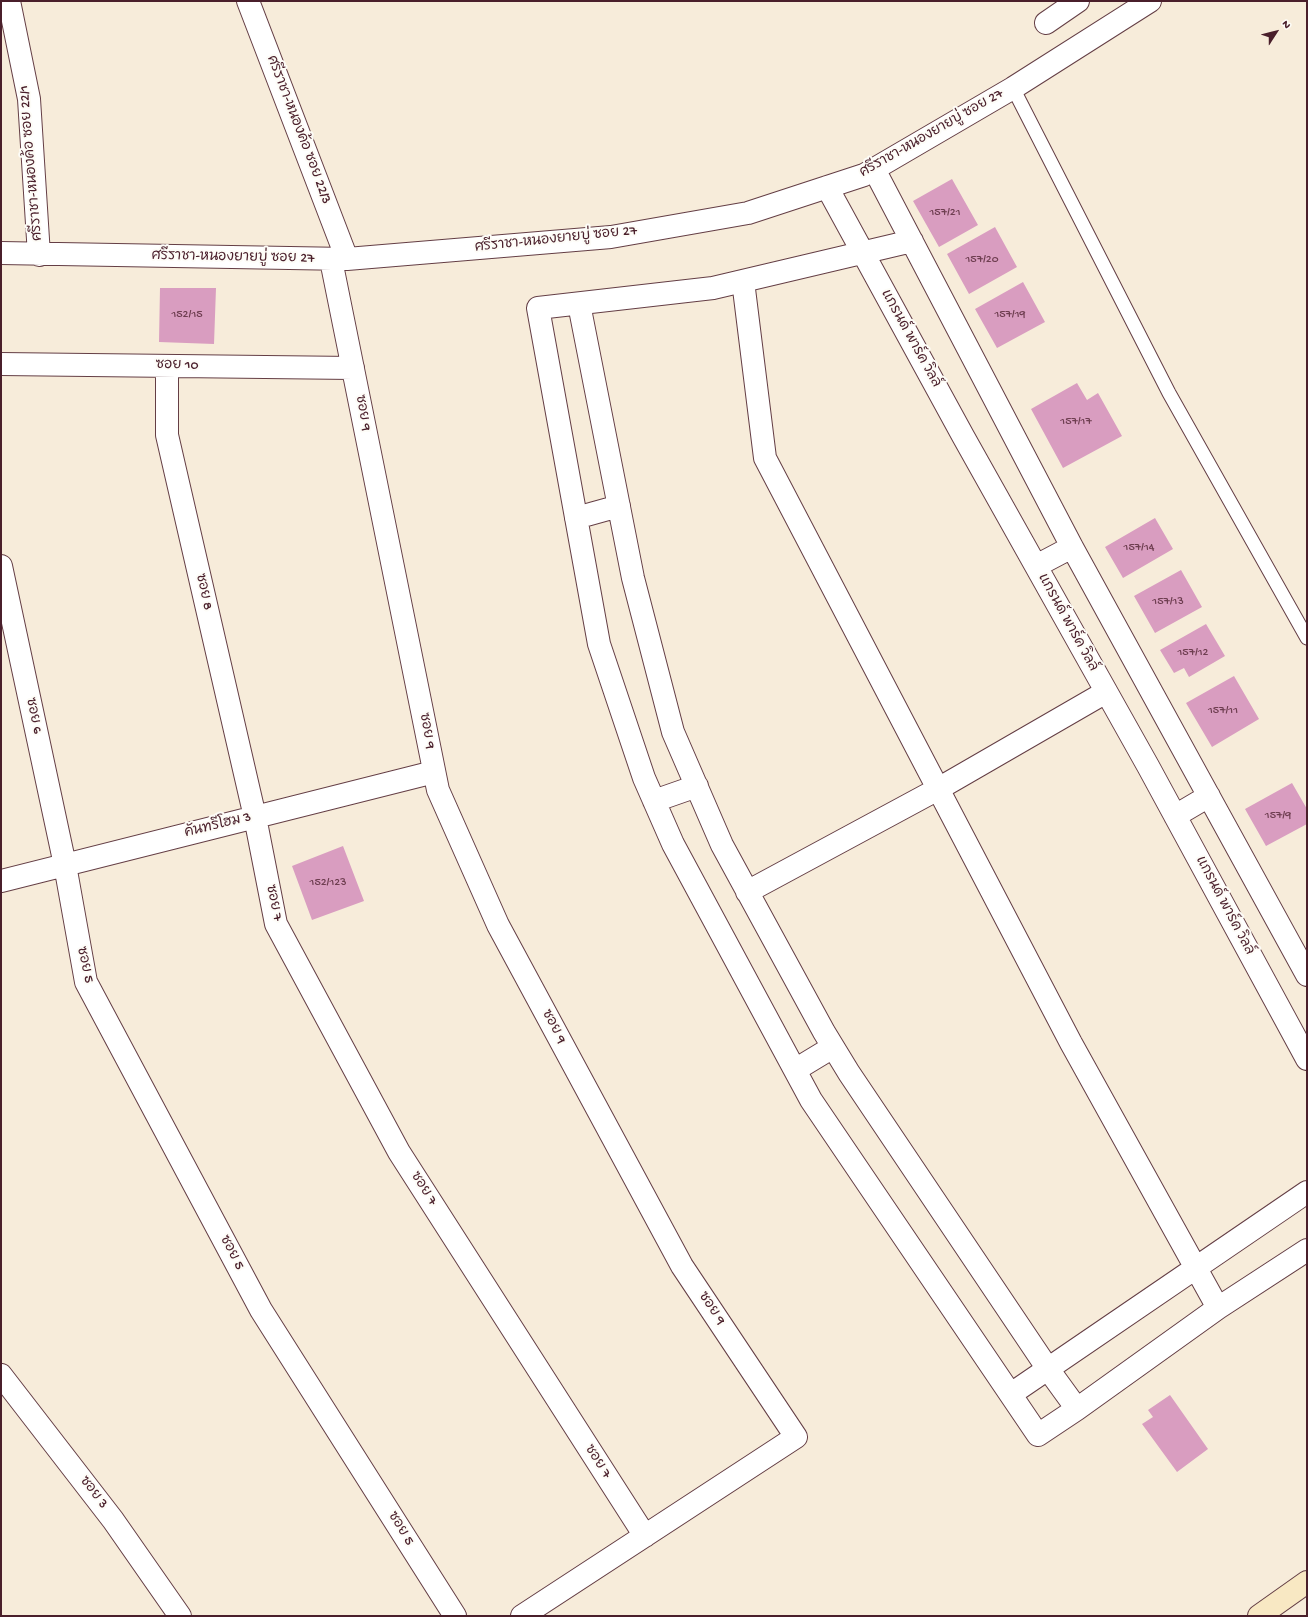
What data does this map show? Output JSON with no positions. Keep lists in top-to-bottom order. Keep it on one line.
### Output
{"streets":{"street":["ศรีราชา-หนองค้อ ซอย 22/3","ศรีราชา-หนองยายบู่ ซอย 27","ศรีราชา-หนองค้อ ซอย 22/1","แกรนด์ พาร์ค วิลล์","ซอย 10","ซอย 9","ซอย 8","ซอย 6","คันทรีโฮม 3","ซอย 7","ซอย 5","ซอย 3"]},"crossings":[["ศรีราชา-หนองค้อ ซอย 22/3","ศรีราชา-หนองยายบู่ ซอย 27"],["ศรีราชา-หนองค้อ ซอย 22/3","ซอย 9"],["ศรีราชา-หนองยายบู่ ซอย 27","ศรีราชา-หนองค้อ ซอย 22/1"],["ศรีราชา-หนองยายบู่ ซอย 27","แกรนด์ พาร์ค วิลล์"],["ศรีราชา-หนองยายบู่ ซอย 27","ซอย 9"],["ซอย 10","ซอย 9"],["ซอย 10","ซอย 8"],["ซอย 9","คันทรีโฮม 3"],["ซอย 9","ซอย 7"],["ซอย 8","คันทรีโฮม 3"],["ซอย 8","ซอย 7"],["ซอย 6","คันทรีโฮม 3"],["ซอย 6","ซอย 5"],["คันทรีโฮม 3","ซอย 7"],["คันทรีโฮม 3","ซอย 5"]],"house_numbers":["157/21","157/20","152/15","157/19","157/17","157/14","157/13","157/12","157/11","157/9","152/123"],"north":"top right"}
